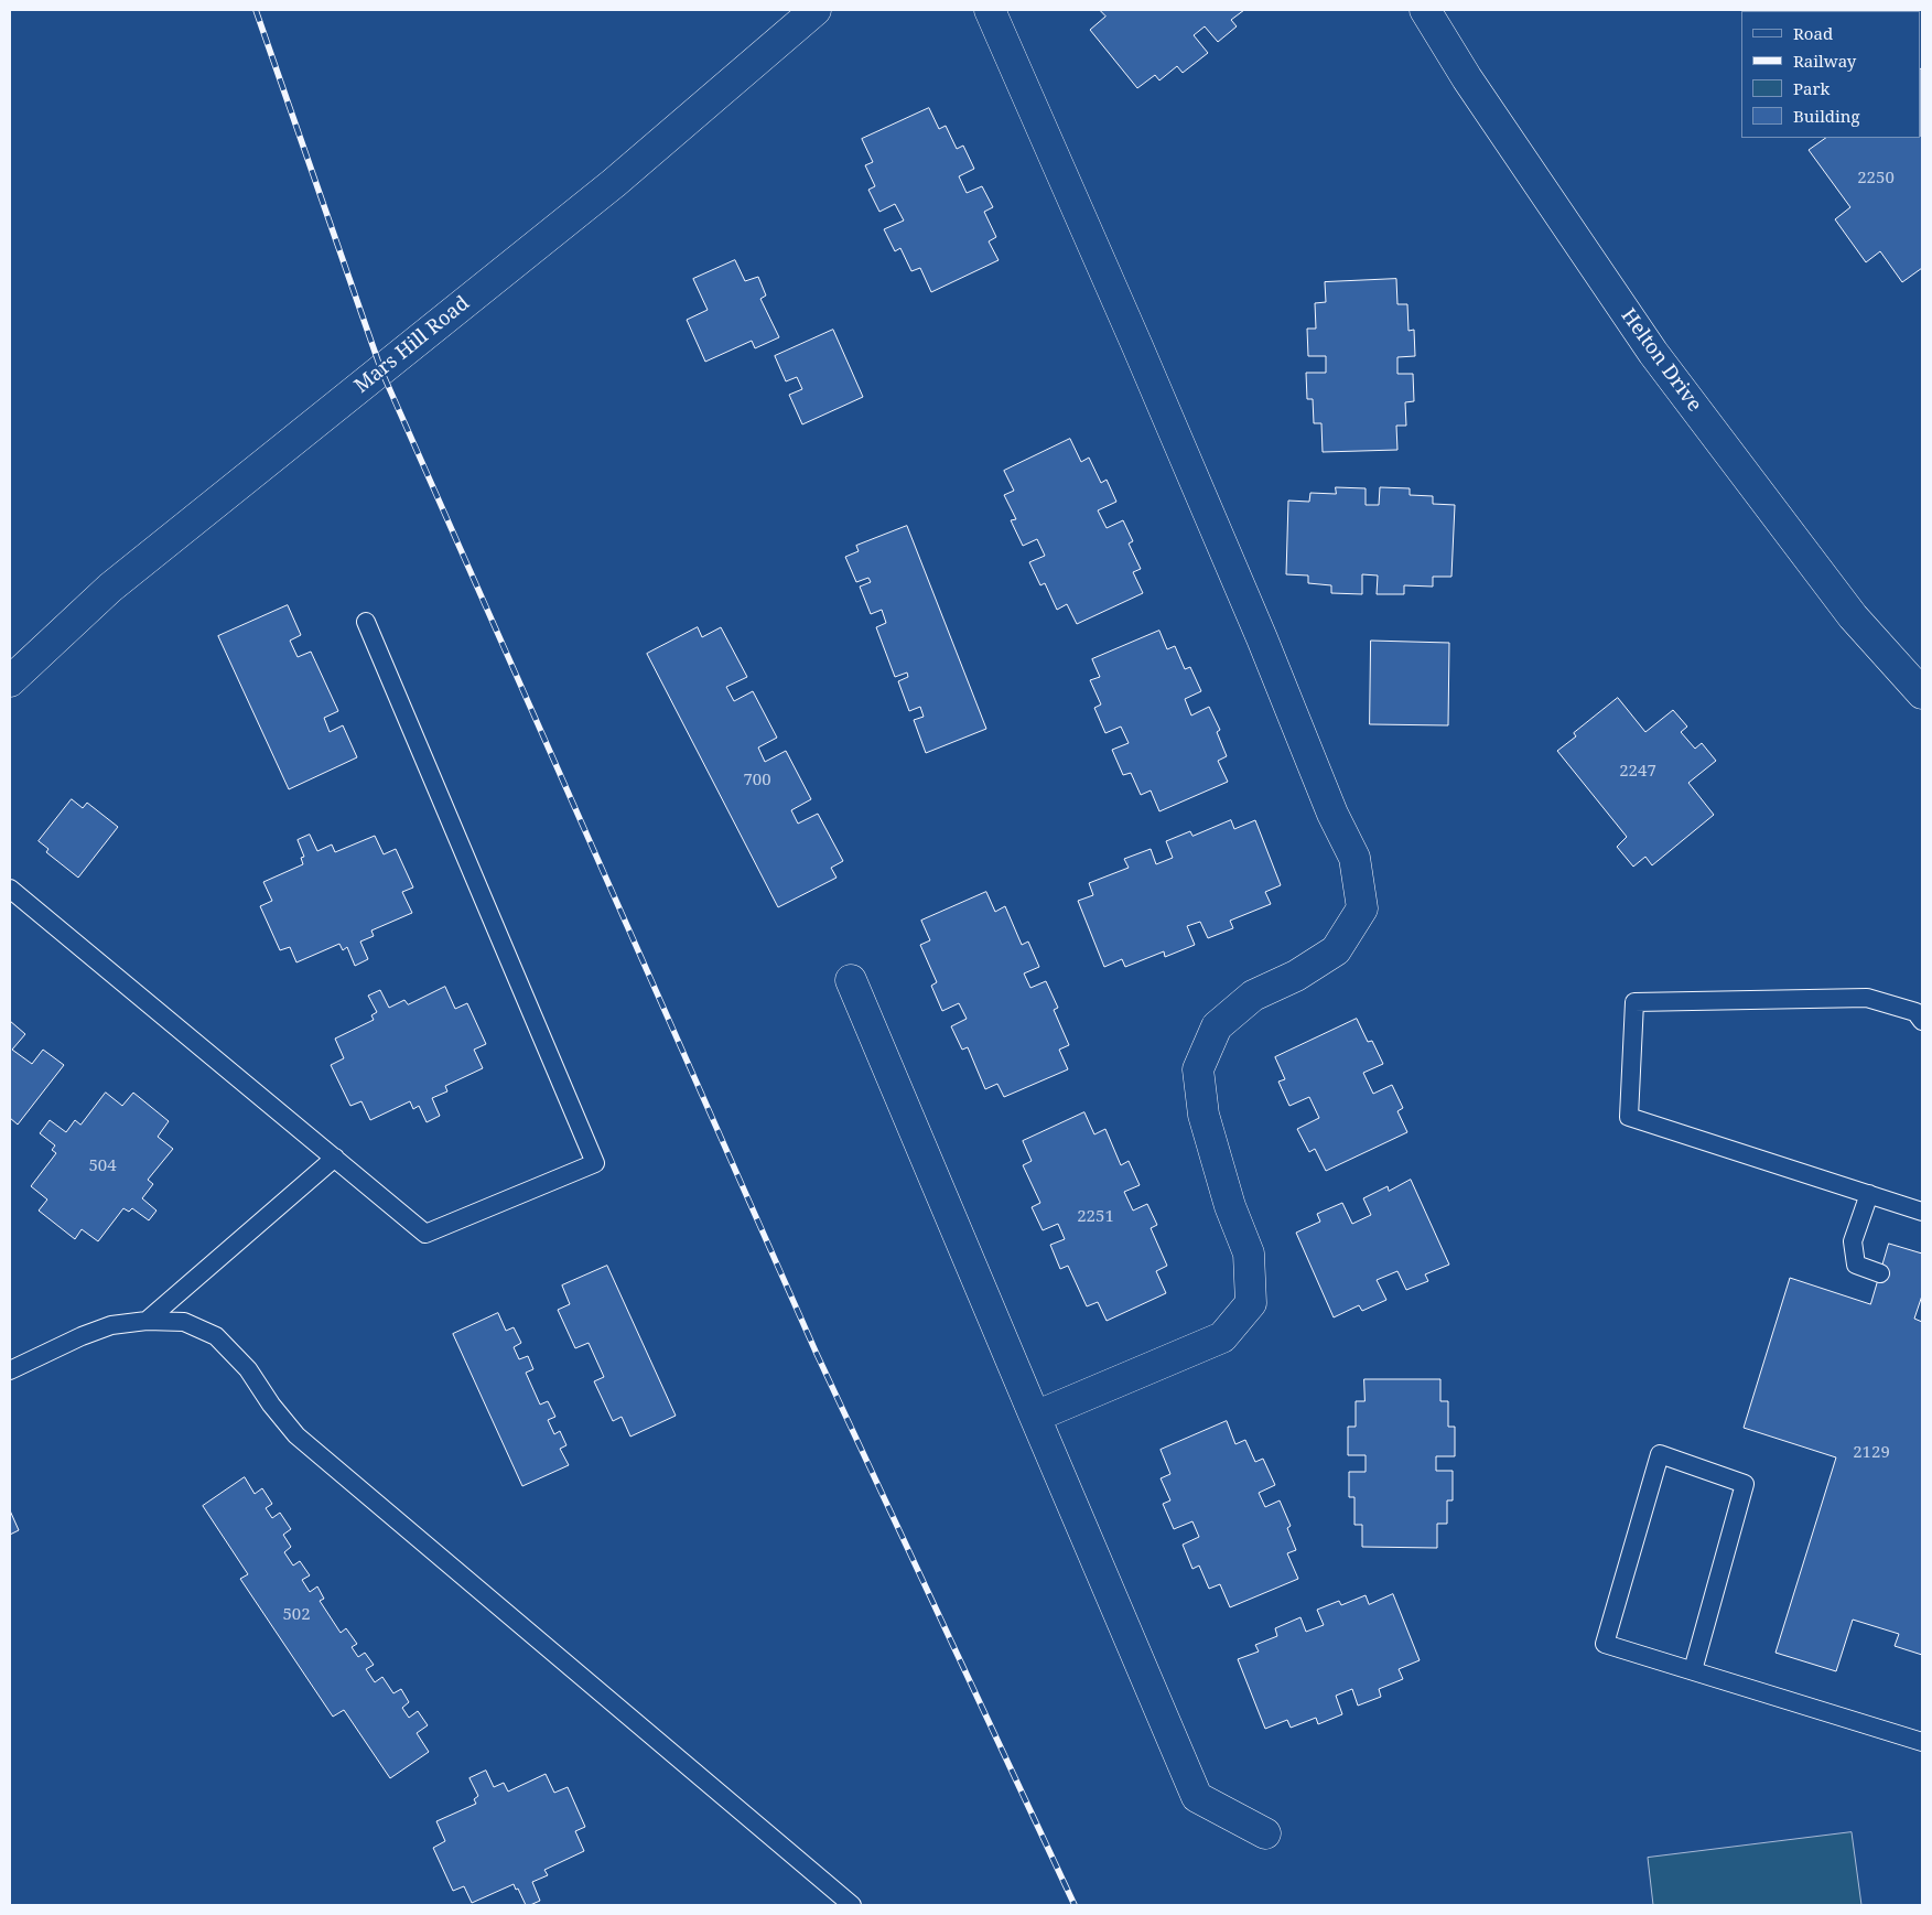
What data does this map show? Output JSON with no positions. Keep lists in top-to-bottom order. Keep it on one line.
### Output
{"streets":{"street":["Mars Hill Road","Helton Drive"]},"house_numbers":["2250","2247","700","504","2251","2129","502"],"legend":["Road","Railway","Park","Building"]}
